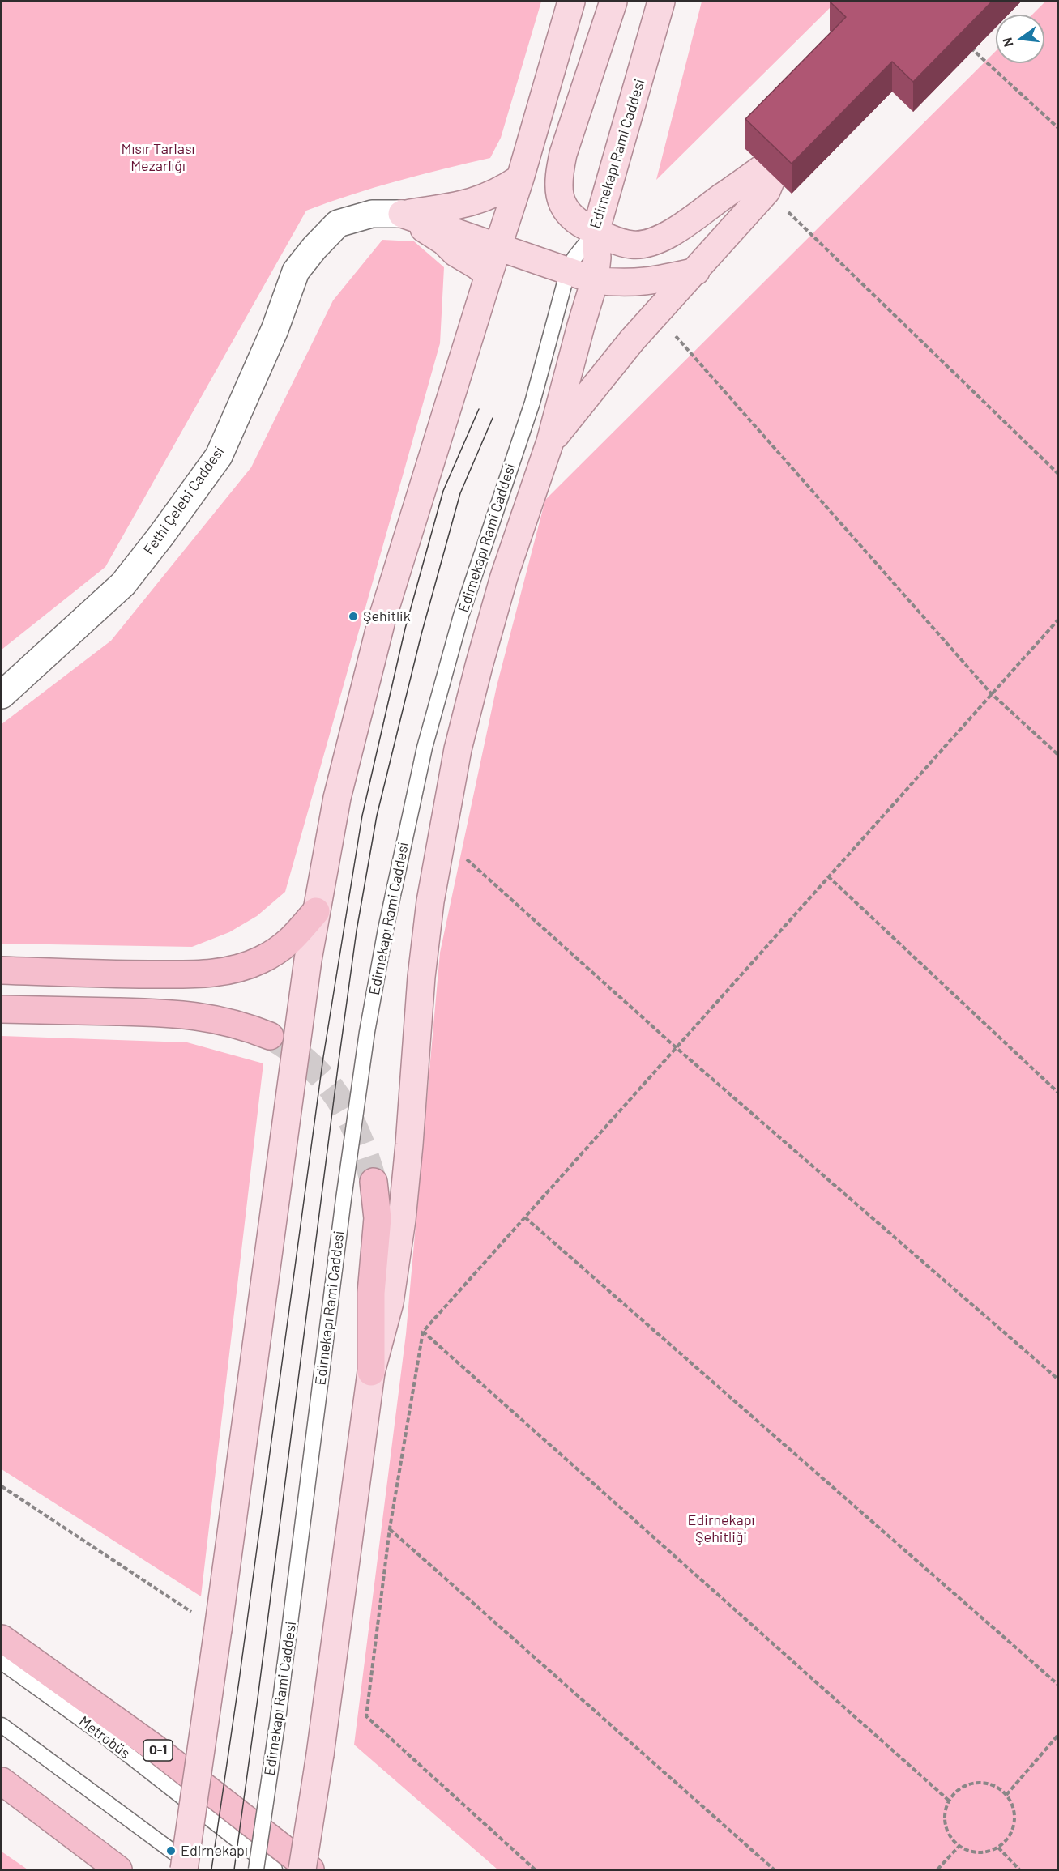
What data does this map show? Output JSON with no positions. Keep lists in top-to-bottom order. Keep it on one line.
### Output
{"streets":{"highway":["O-1"],"main road":["Edirnekapı Rami Caddesi"],"street":["Fethi Çelebi Caddesi"],"lane":["Metrobüs"]},"parks":["Mısır Tarlası Mezarlığı","Edirnekapı Şehitliği"],"places":["Şehitlik","Edirnekapı"],"north":"left"}
